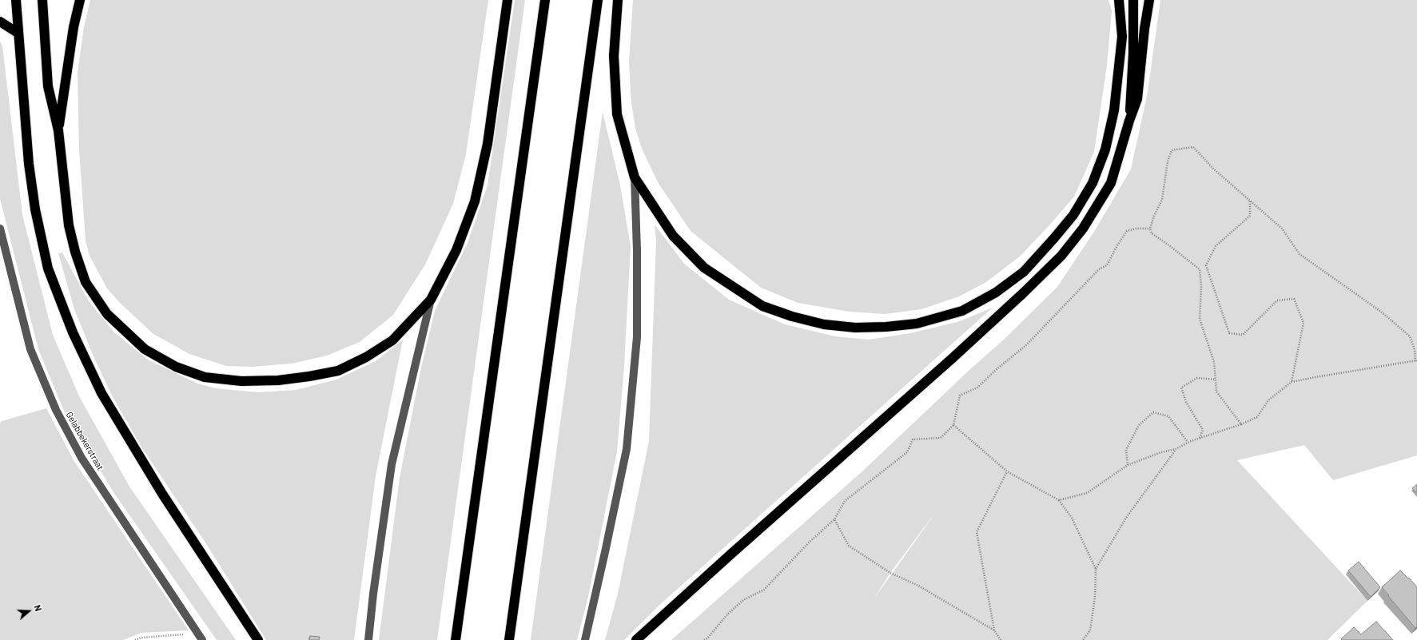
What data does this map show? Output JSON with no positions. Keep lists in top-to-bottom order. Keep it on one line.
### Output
{"streets":{"street":["Gelabbekerstraat"]},"north":"right"}
